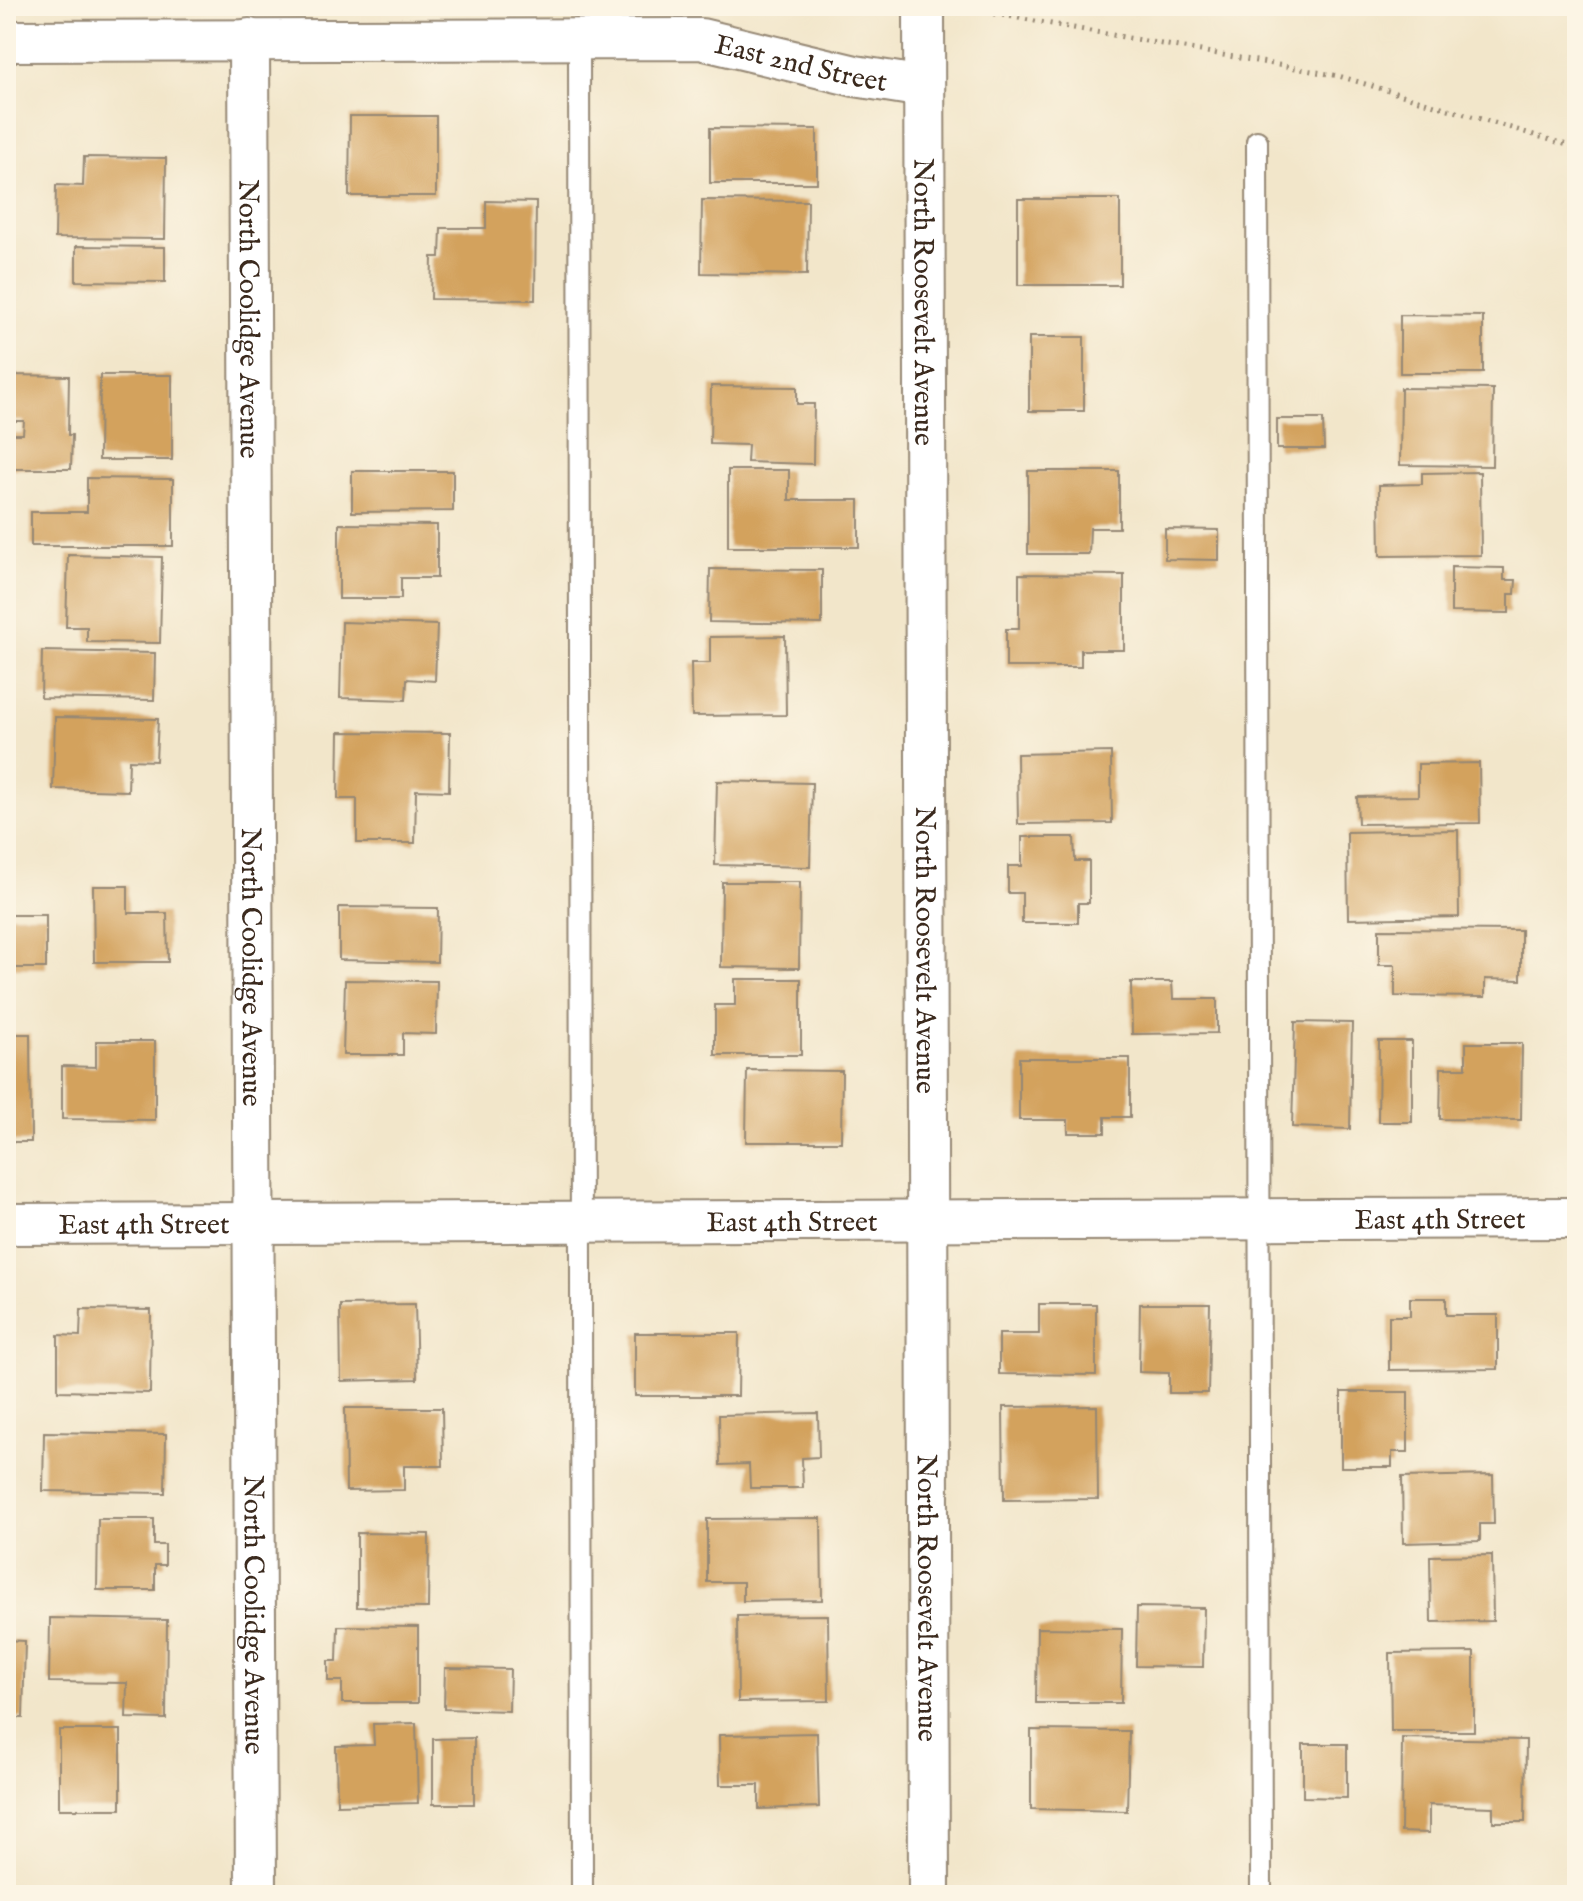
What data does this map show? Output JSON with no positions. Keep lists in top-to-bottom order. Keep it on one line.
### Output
{"streets":{"street":["East 2nd Street","North Roosevelt Avenue","North Coolidge Avenue","East 4th Street"]},"crossings":[["East 2nd Street","North Roosevelt Avenue"],["East 2nd Street","North Coolidge Avenue"],["North Roosevelt Avenue","East 4th Street"],["North Coolidge Avenue","East 4th Street"]]}
